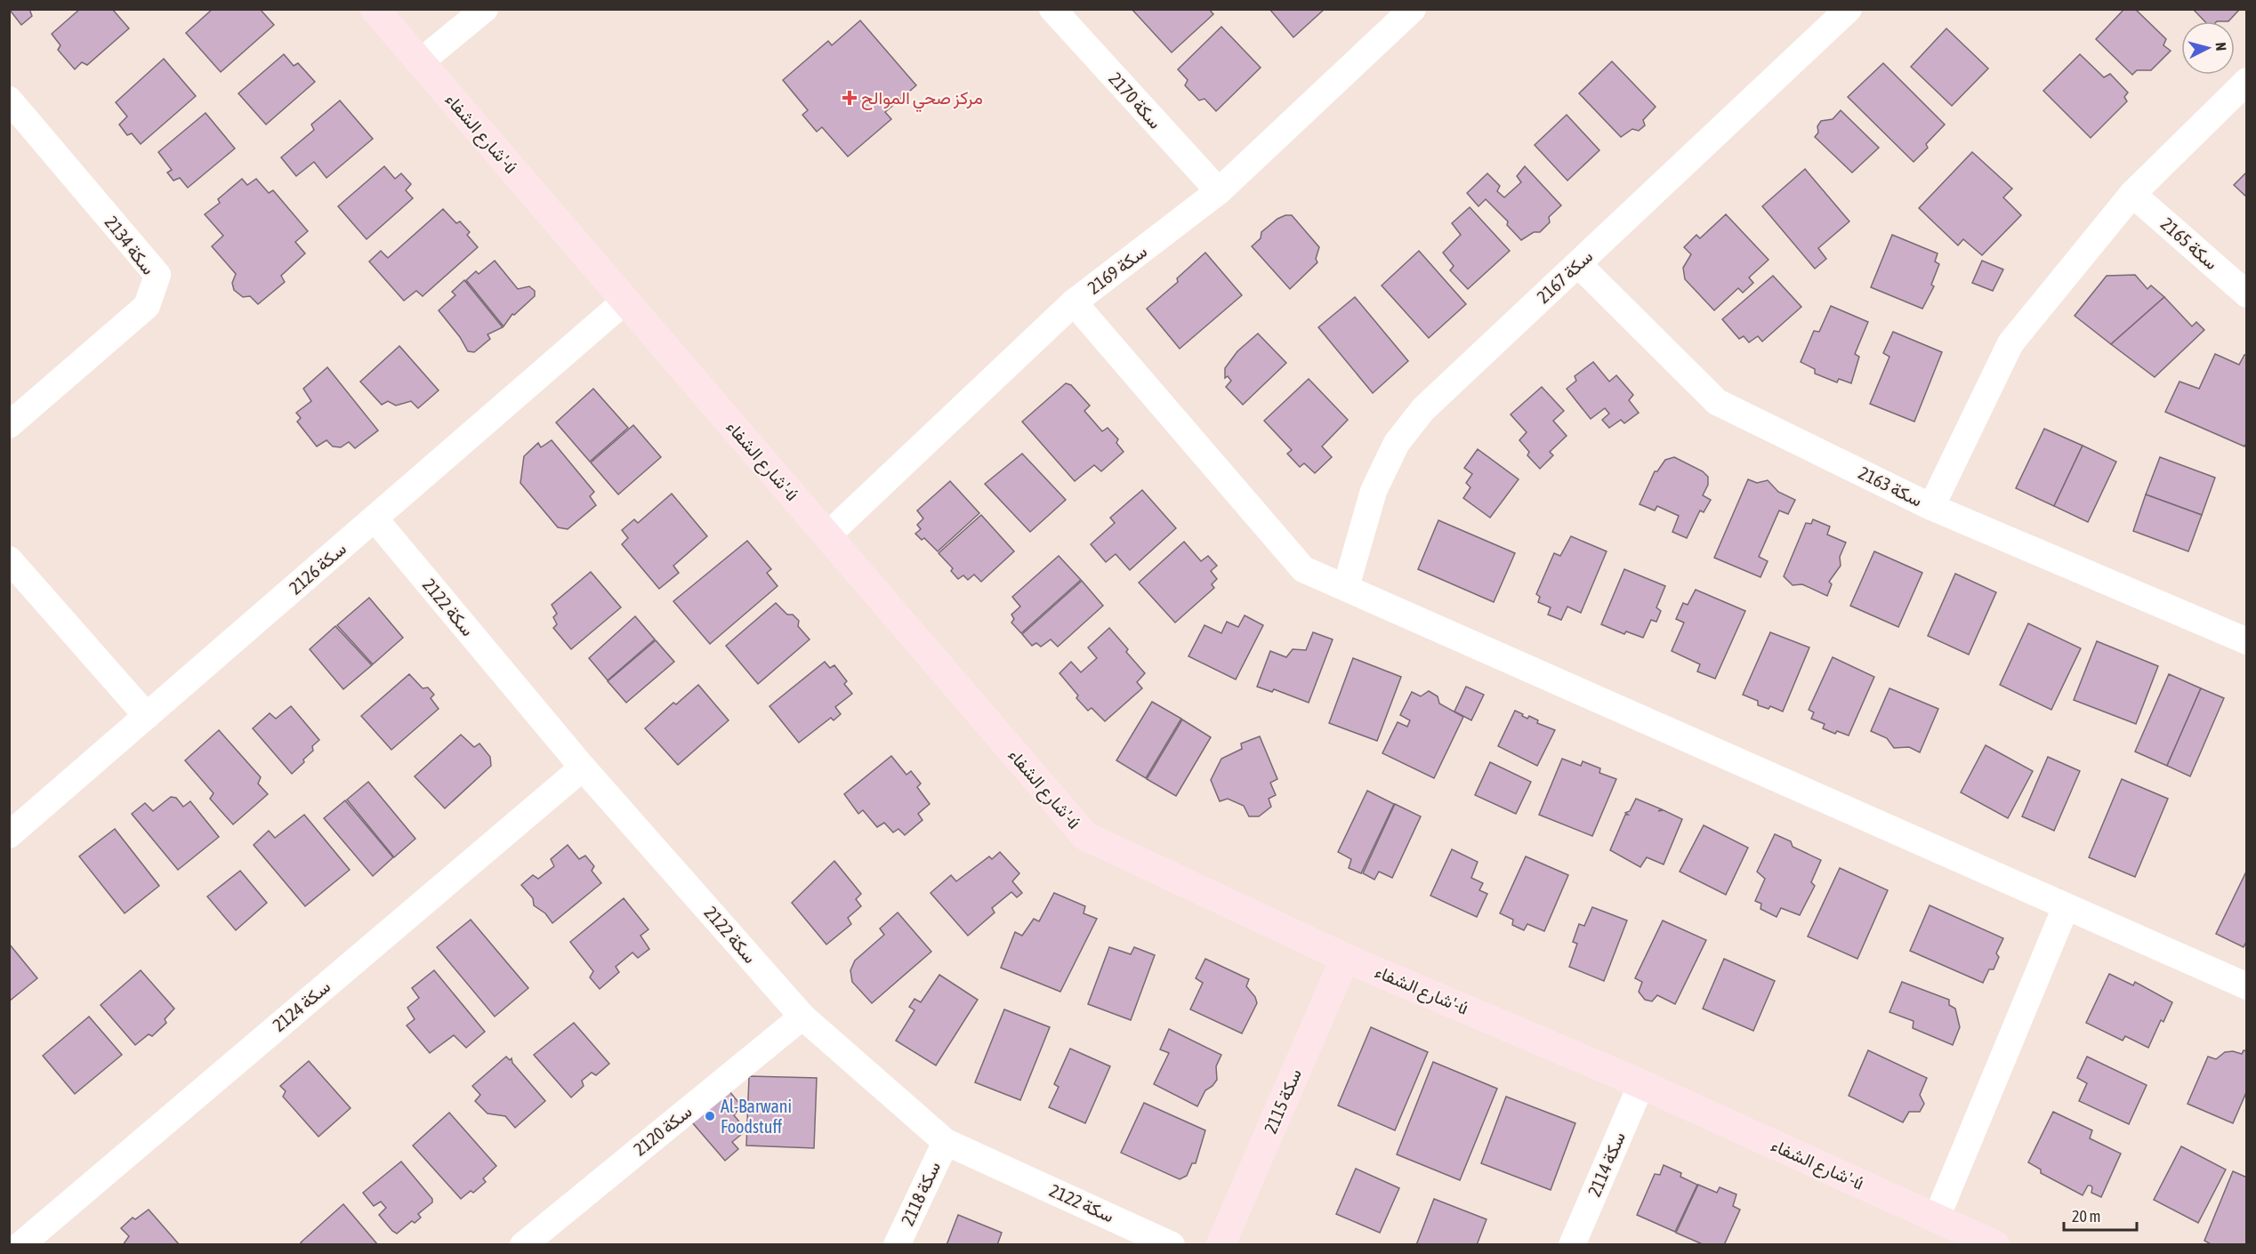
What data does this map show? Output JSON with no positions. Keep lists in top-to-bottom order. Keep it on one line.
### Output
{"streets":{"street":["سكة 2170","شارع الشفاء'-ú","سكة 2165","سكة 2134","سكة 2169","سكة 2167","سكة 2163","سكة 2126","سكة 2122","سكة 2124","سكة 2115","سكة 2120","سكة 2114","سكة 2118"]},"crossings":[["سكة 2170","سكة 2169"],["شارع الشفاء'-ú","سكة 2169"],["شارع الشفاء'-ú","سكة 2126"],["شارع الشفاء'-ú","سكة 2115"],["شارع الشفاء'-ú","سكة 2114"],["سكة 2167","سكة 2163"],["سكة 2126","سكة 2122"],["سكة 2122","سكة 2124"],["سكة 2122","سكة 2120"],["سكة 2122","سكة 2118"]],"places":{"health":["مركز صحي الموالح"],"other":["Al-Barwani Foodstuff"]},"scale_bar":"20 m","north":"right"}
